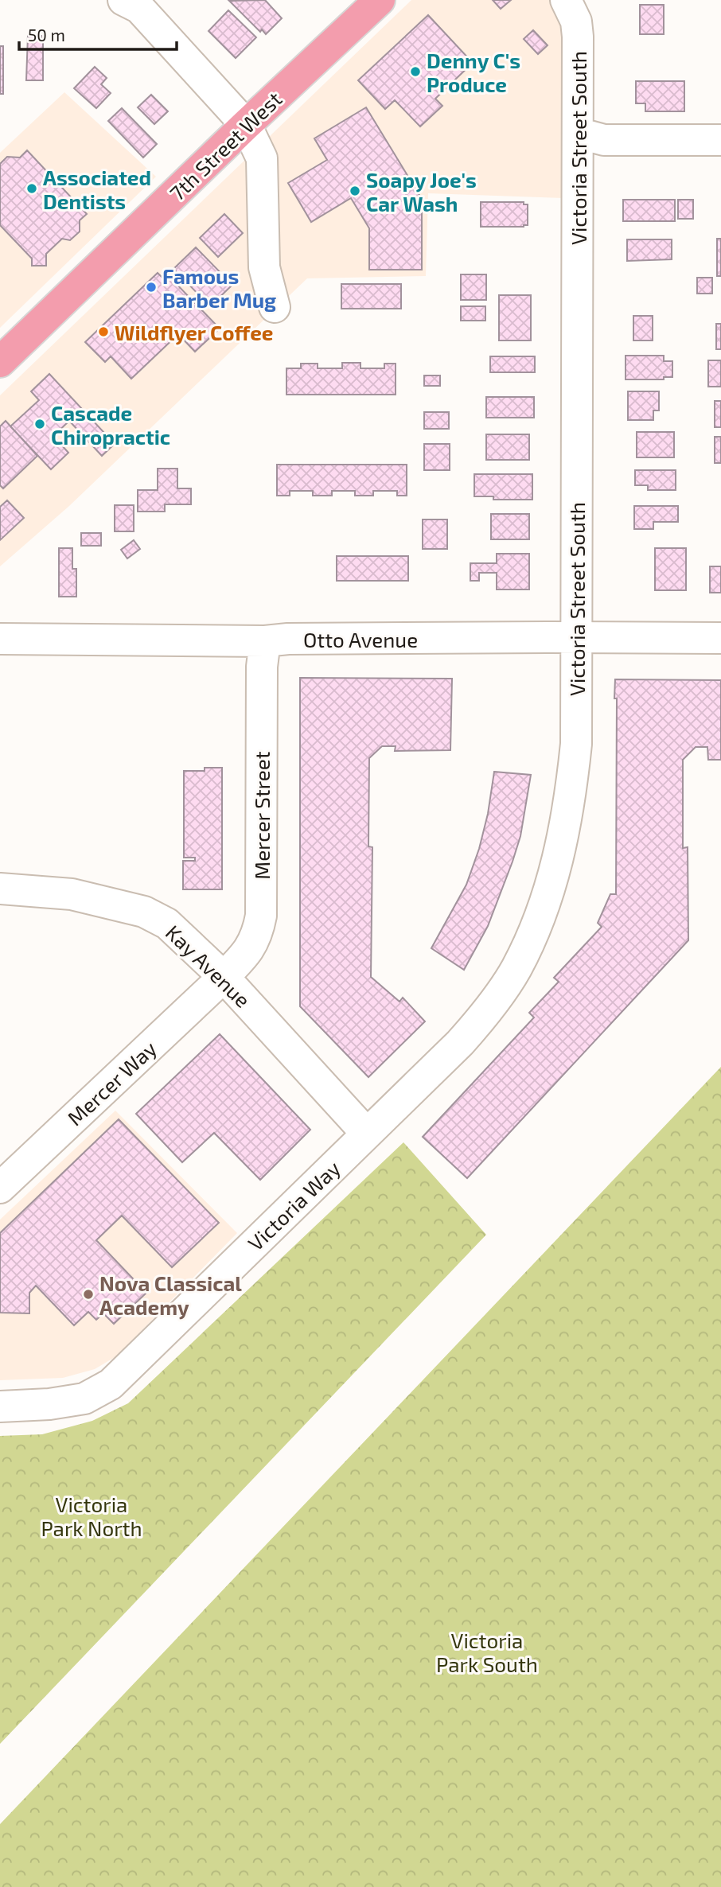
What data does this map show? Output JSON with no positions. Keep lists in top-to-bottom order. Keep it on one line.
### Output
{"streets":{"main road":["7th Street West"],"street":["Victoria Street South","Otto Avenue","Mercer Street","Kay Avenue","Mercer Way","Victoria Way"]},"crossings":[["Victoria Street South","Otto Avenue"],["Victoria Street South","Kay Avenue"],["Victoria Street South","Victoria Way"],["Otto Avenue","Mercer Street"],["Mercer Street","Kay Avenue"],["Mercer Street","Mercer Way"],["Kay Avenue","Mercer Way"],["Kay Avenue","Victoria Way"]],"parks":["Victoria Park North","Victoria Park South"],"places":["Denny C's Produce","Associated Dentists","Soapy Joe's Car Wash","Famous Barber Mug","Wildflyer Coffee","Cascade Chiropractic","Nova Classical Academy"],"scale_bar":"50 m"}
